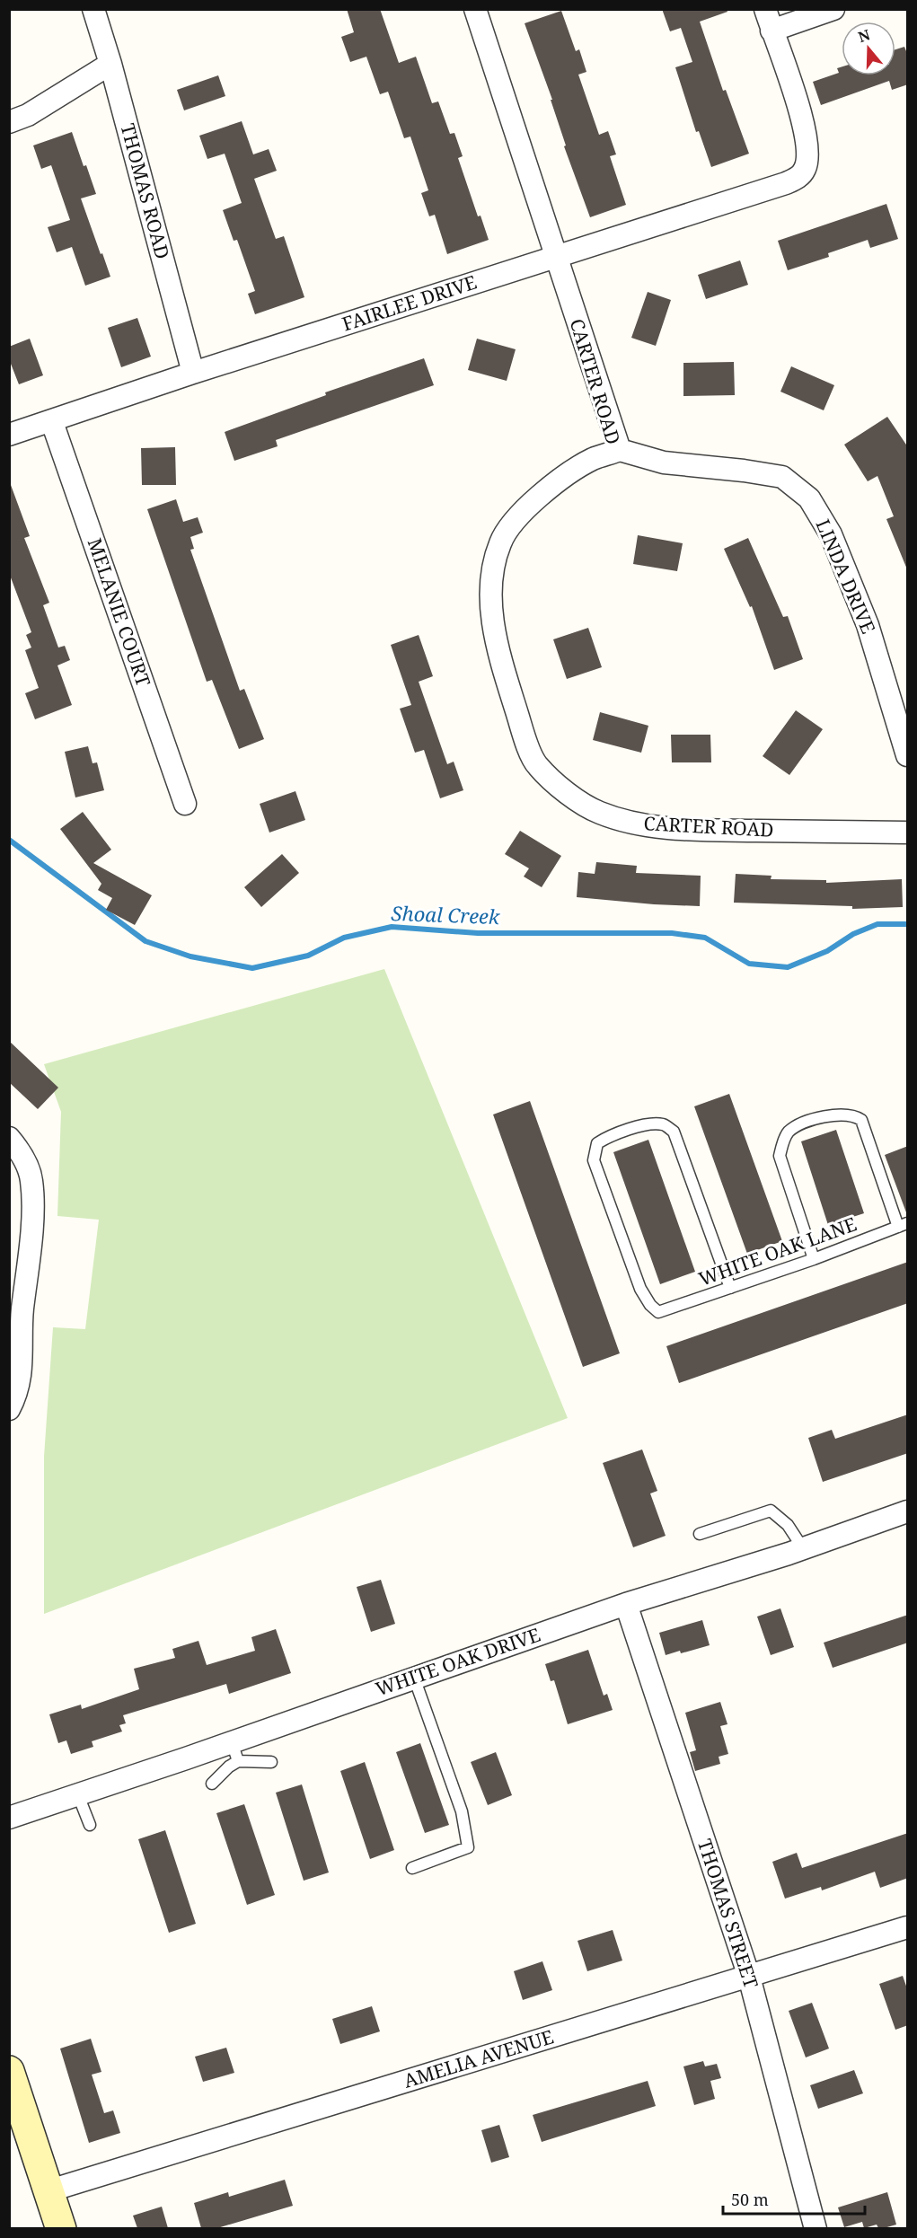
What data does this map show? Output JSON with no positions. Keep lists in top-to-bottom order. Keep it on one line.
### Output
{"streets":{"street":["THOMAS ROAD","FAIRLEE DRIVE","CARTER ROAD","LINDA DRIVE","MELANIE COURT","WHITE OAK DRIVE","THOMAS STREET","AMELIA AVENUE"],"lane":["WHITE OAK LANE"]},"crossings":[["THOMAS ROAD","FAIRLEE DRIVE"],["FAIRLEE DRIVE","CARTER ROAD"],["FAIRLEE DRIVE","MELANIE COURT"],["CARTER ROAD","LINDA DRIVE"],["WHITE OAK DRIVE","THOMAS STREET"],["THOMAS STREET","AMELIA AVENUE"]],"water":["Shoal Creek"],"scale_bar":"50 m","north":"top"}
